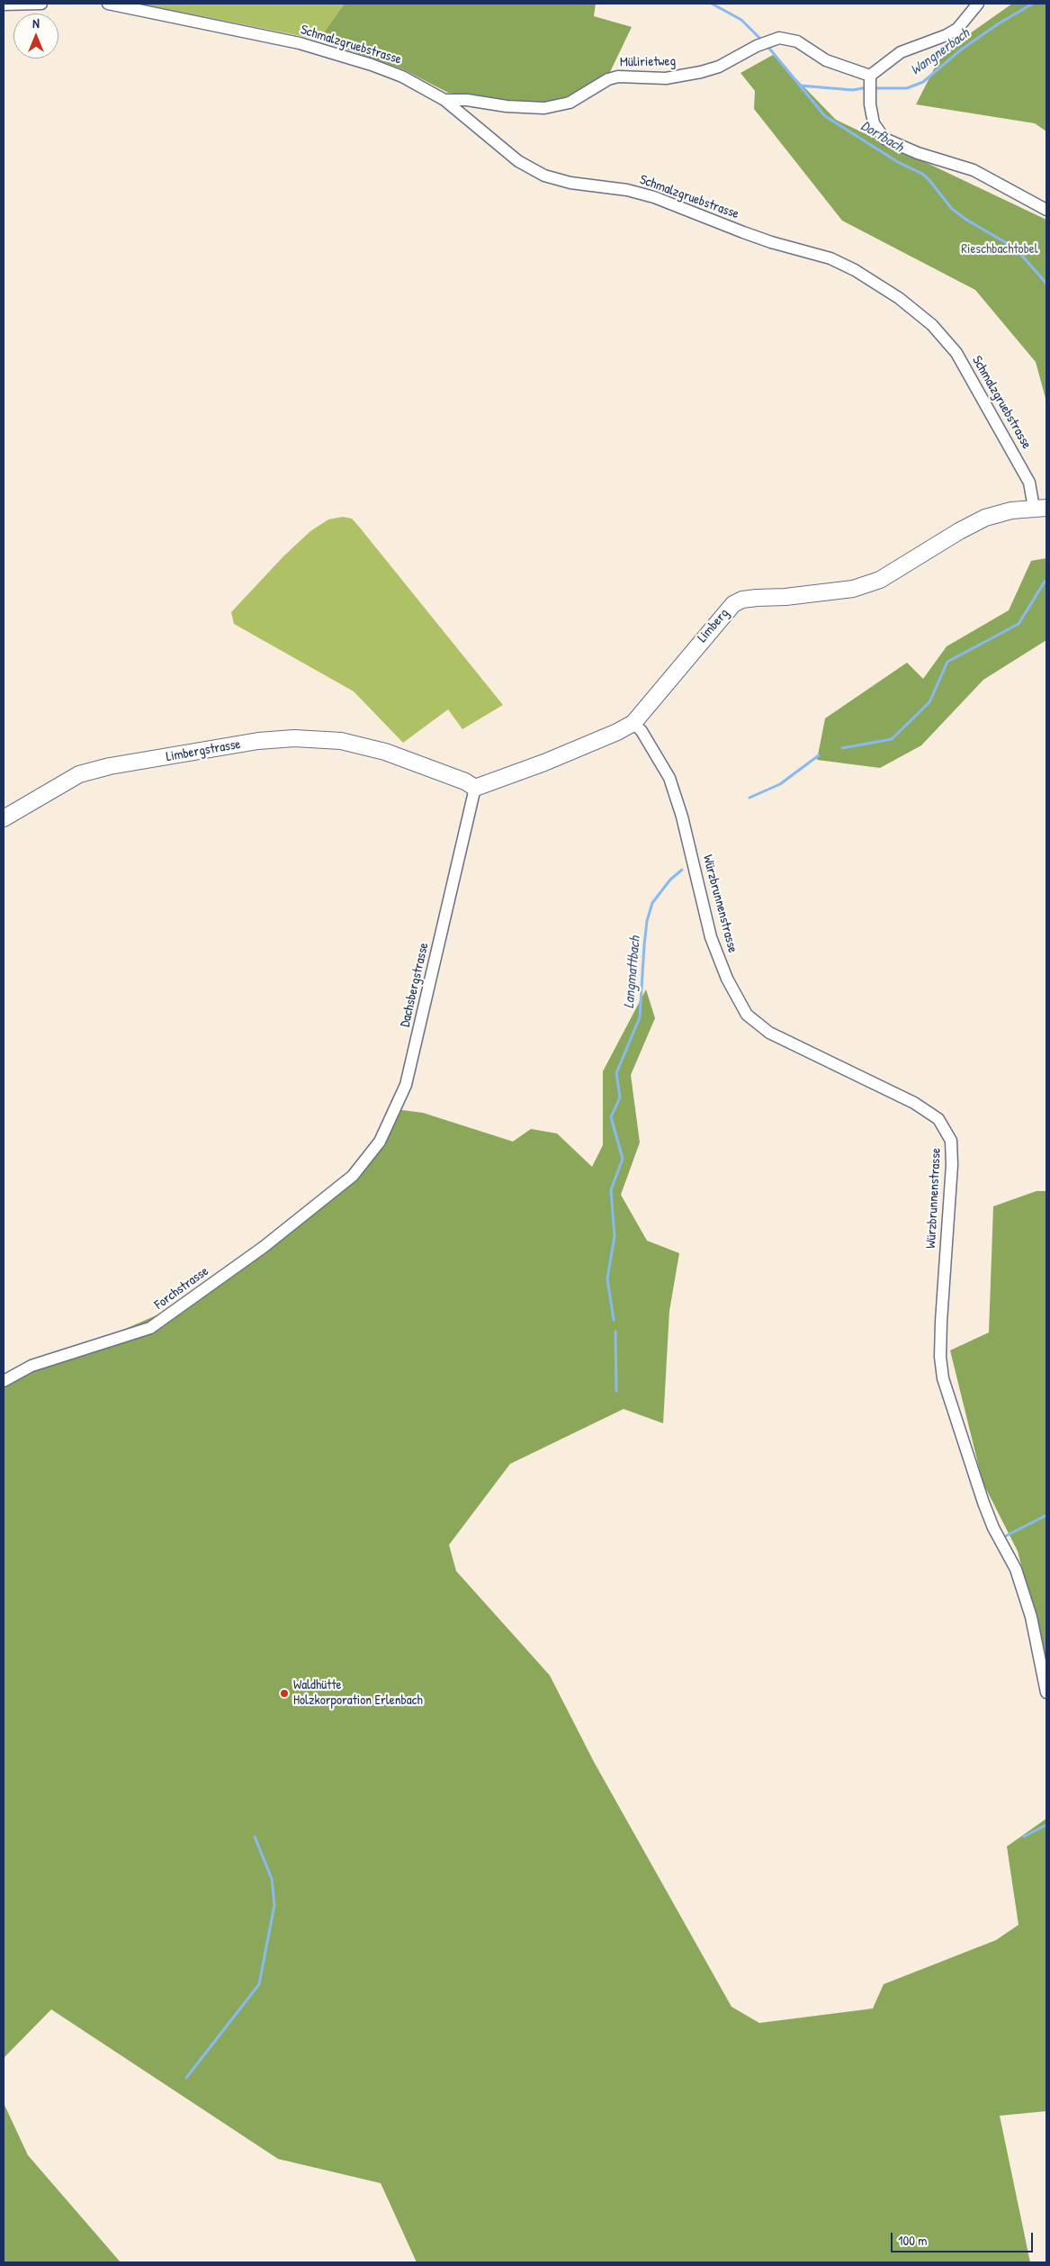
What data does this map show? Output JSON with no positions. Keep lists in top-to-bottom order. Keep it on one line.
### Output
{"streets":{"street":["Schmalzgruebstrasse","Mülirietweg","Limberg","Limbergstrasse","Würzbrunnenstrasse","Dachsbergstrasse","Forchstrasse"]},"crossings":[["Schmalzgruebstrasse","Mülirietweg"],["Schmalzgruebstrasse","Limberg"],["Limberg","Limbergstrasse"],["Limberg","Würzbrunnenstrasse"],["Limberg","Dachsbergstrasse"],["Limbergstrasse","Dachsbergstrasse"],["Dachsbergstrasse","Forchstrasse"]],"water":["Wangnerbach","Dorfbach","Langmattbach"],"parks":["Rieschbachtobel"],"places":["Waldhütte Holzkorporation Erlenbach"],"scale_bar":"100 m","north":"top"}
